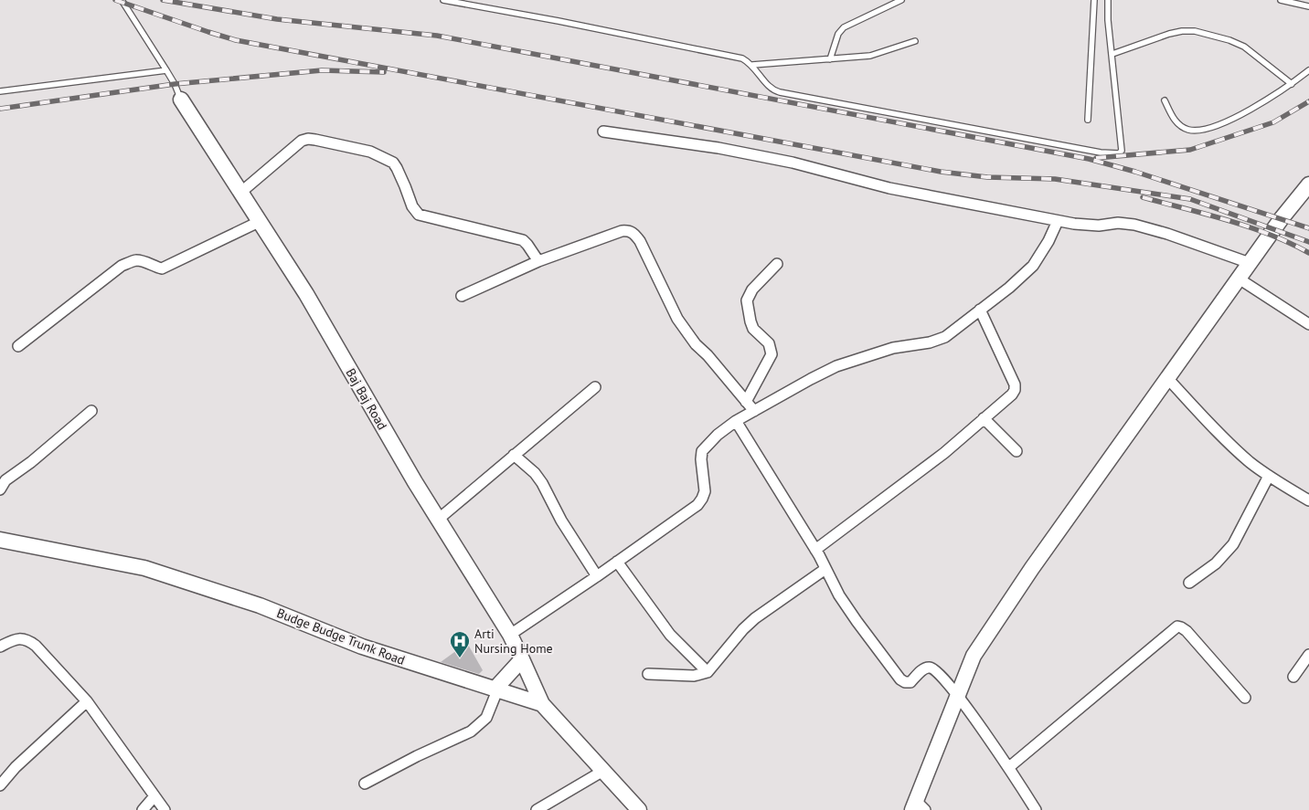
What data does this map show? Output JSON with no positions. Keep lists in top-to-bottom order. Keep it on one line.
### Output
{"streets":{"main road":["Baj Baj Road","Budge Budge Trunk Road"]},"crossings":[["Baj Baj Road","Budge Budge Trunk Road"]],"places":{"hospital":["Arti Nursing Home"]}}
